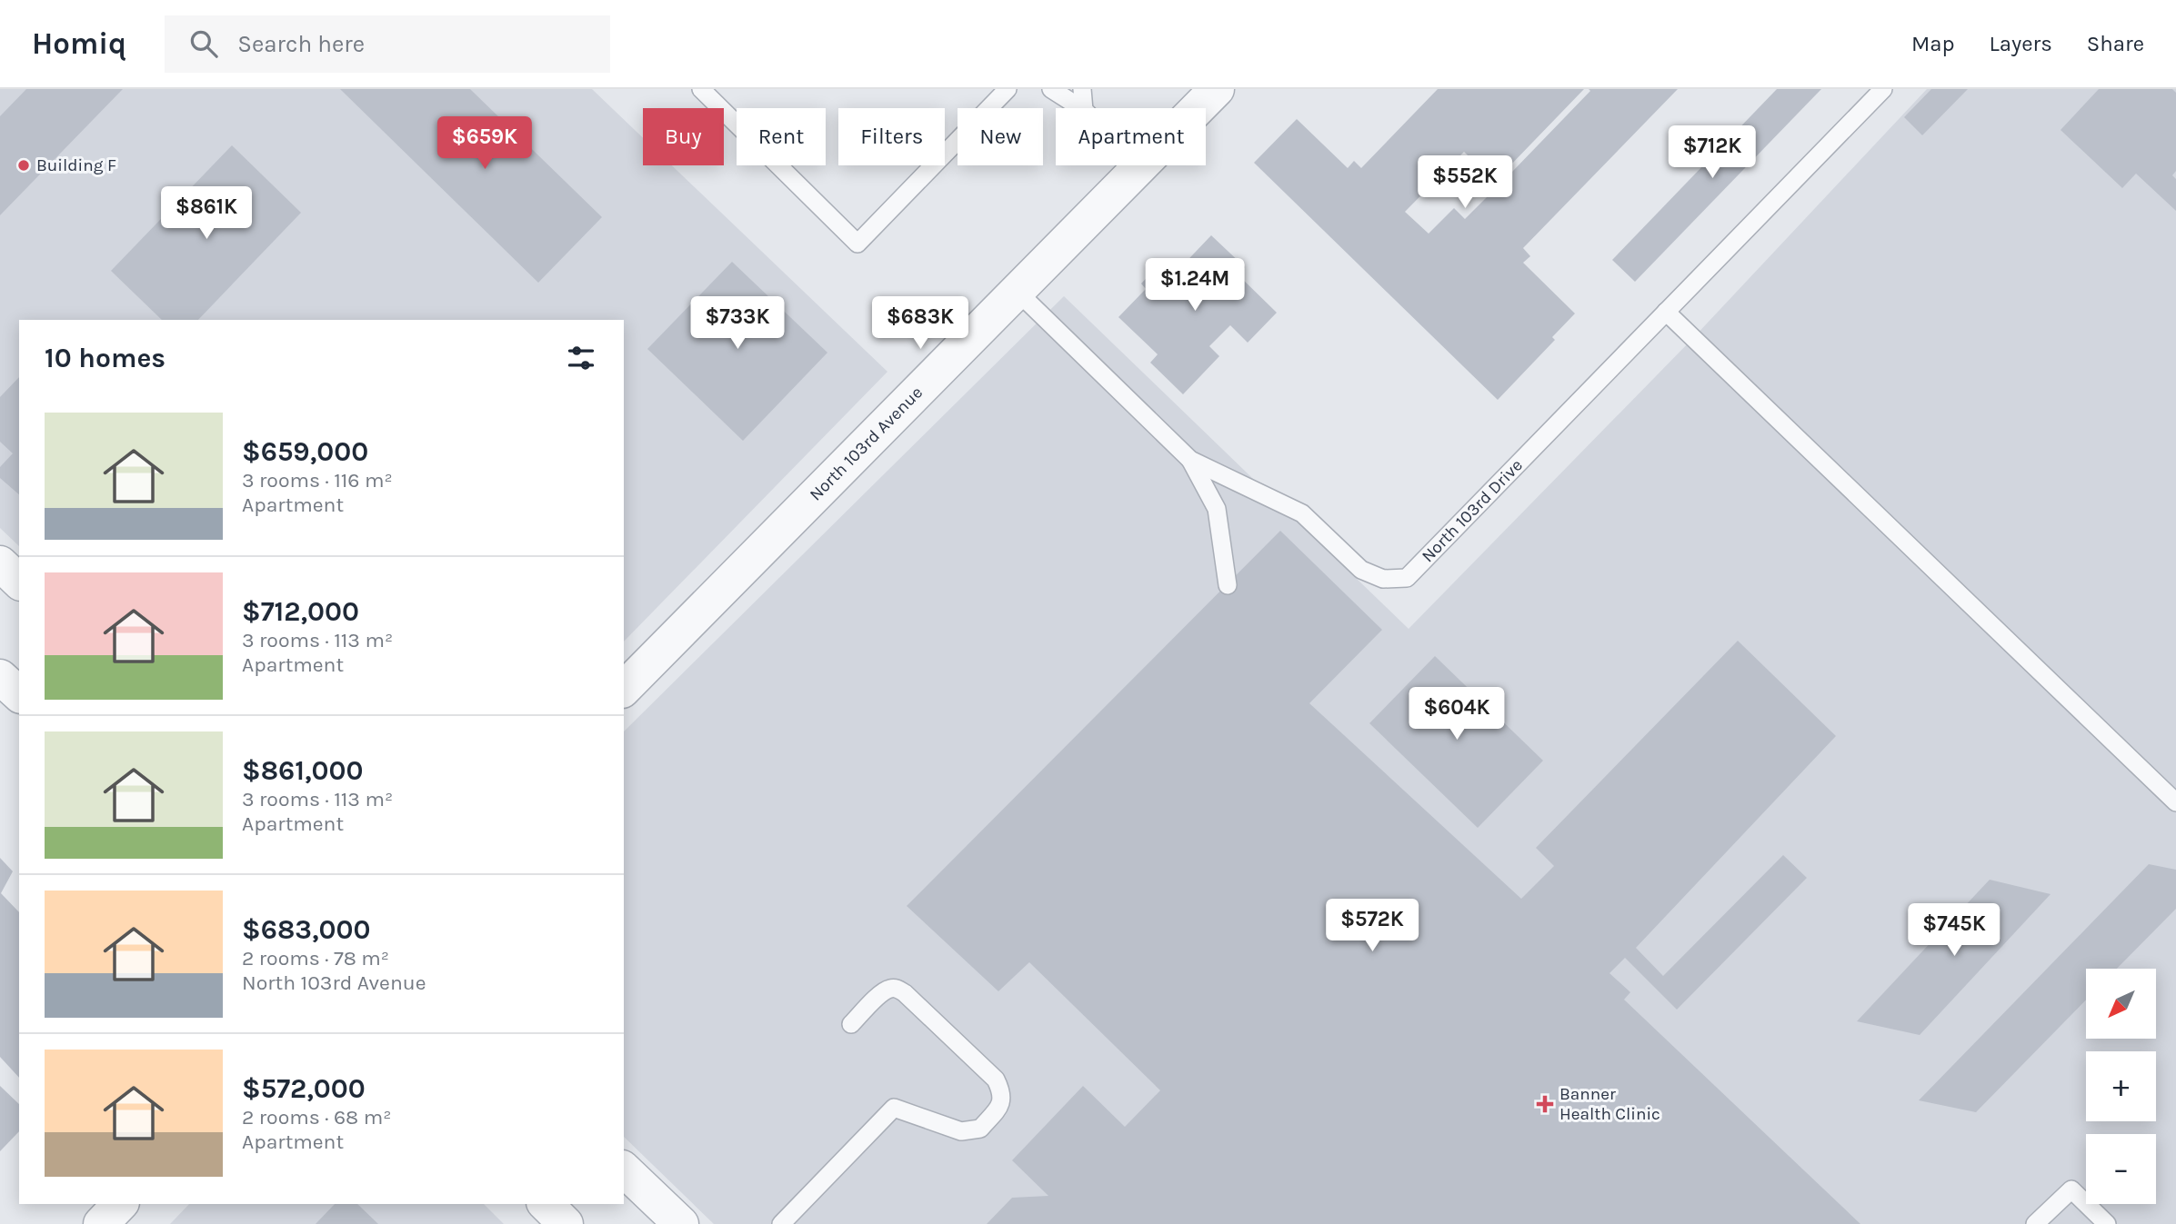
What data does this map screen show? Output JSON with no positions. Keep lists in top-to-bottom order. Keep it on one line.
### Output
{"streets":{"street":["North 103rd Avenue"],"lane":["North 103rd Drive"]},"crossings":[["North 103rd Avenue","North 103rd Drive"]],"places":{"other":["Building F"],"health":["Banner Health Clinic"]},"north":"bottom left","page":{"header":"Homiq","search":"Search here","nav":["Map","Layers","Share"],"chip":["Buy","Rent","Filters","New","Apartment"],"price":["$659K","$712K","$552K","$861K","$1.24M","$733K","$683K","$604K","$572K","$745K"],"heading":"10 homes","list":[{"name":"$659,000","note":"3 rooms · 116 m² · Apartment"},{"name":"$712,000","note":"3 rooms · 113 m² · Apartment"},{"name":"$861,000","note":"3 rooms · 113 m² · Apartment"},{"name":"$683,000","note":"2 rooms · 78 m² · North 103rd Avenue"},{"name":"$572,000","note":"2 rooms · 68 m² · Apartment"}],"map_buttons":["+","−"]}}
